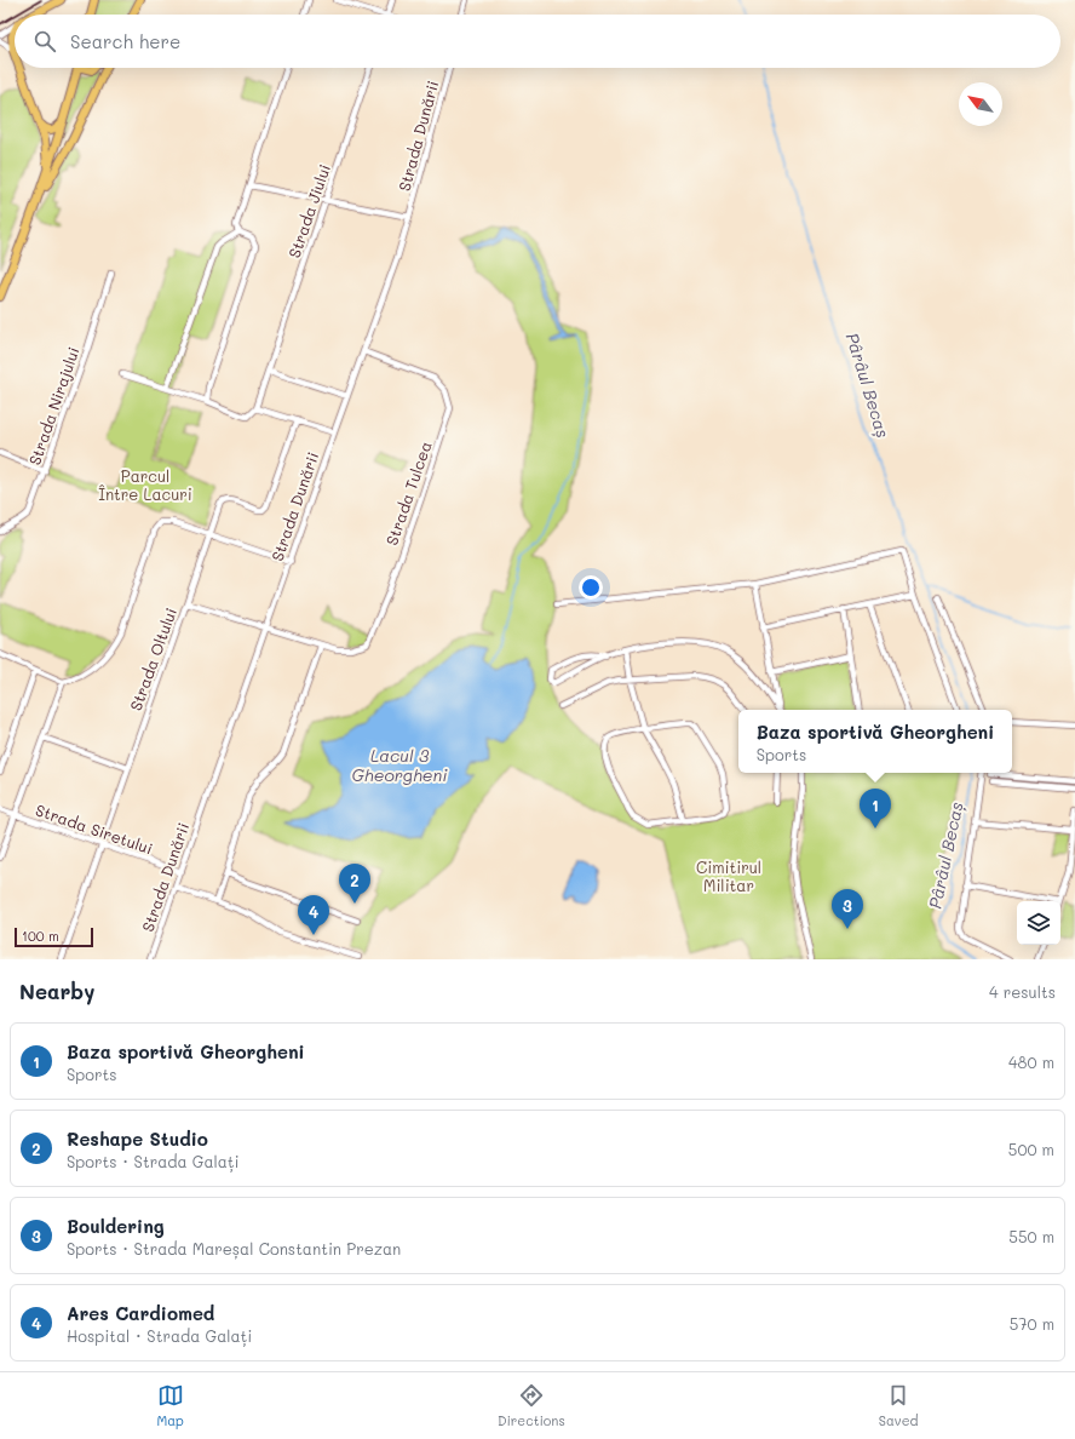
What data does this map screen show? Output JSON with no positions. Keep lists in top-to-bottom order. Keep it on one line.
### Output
{"streets":{"street":["Strada Dunării","Strada Jiului","Strada Nirajului","Strada Tulcea","Strada Oltului","Strada Siretului"]},"crossings":[["Strada Dunării","Strada Tulcea"],["Strada Dunării","Strada Siretului"],["Strada Tulcea","Strada Oltului"],["Strada Oltului","Strada Siretului"]],"water":["Pârâul Becaș","Lacul 3 Gheorgheni"],"parks":["Parcul Între Lacuri","Cimitirul Militar"],"scale_bar":"100 m","north":"top left","page":{"search":"Search here","popup":["Baza sportivă Gheorgheni","Sports"],"pins":["1","2","3","4"],"scale":"100 m","heading":["Nearby","4 results"],"list":[{"mark":"1","name":"Baza sportivă Gheorgheni","note":"Sports","value":"480 m"},{"mark":"2","name":"Reshape Studio","note":"Sports · Strada Galați","value":"500 m"},{"mark":"3","name":"Bouldering","note":"Sports · Strada Mareșal Constantin Prezan","value":"550 m"},{"mark":"4","name":"Ares Cardiomed","note":"Hospital · Strada Galați","value":"570 m"}],"nav":["Map","Directions","Saved"]}}
